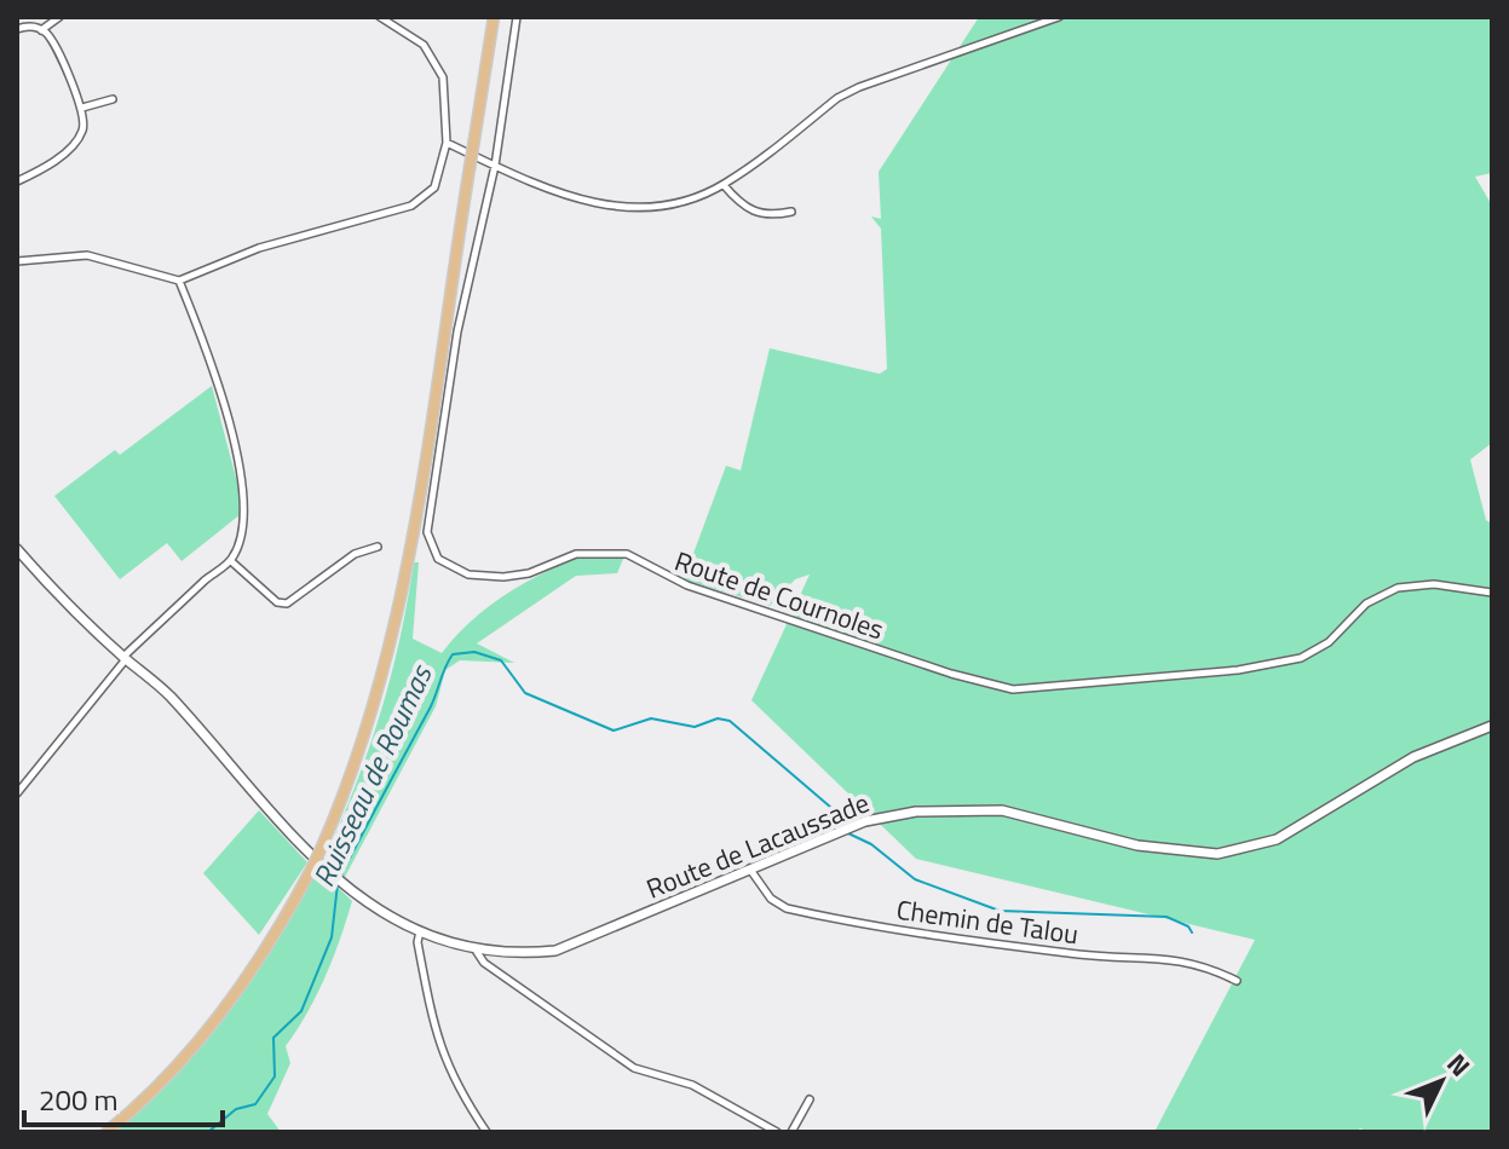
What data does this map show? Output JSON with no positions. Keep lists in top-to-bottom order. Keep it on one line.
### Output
{"streets":{"street":["Route de Cournoles","Route de Lacaussade","Chemin de Talou"]},"crossings":[["Route de Lacaussade","Chemin de Talou"]],"water":["Ruisseau de Roumas"],"scale_bar":"200 m","north":"top right"}
